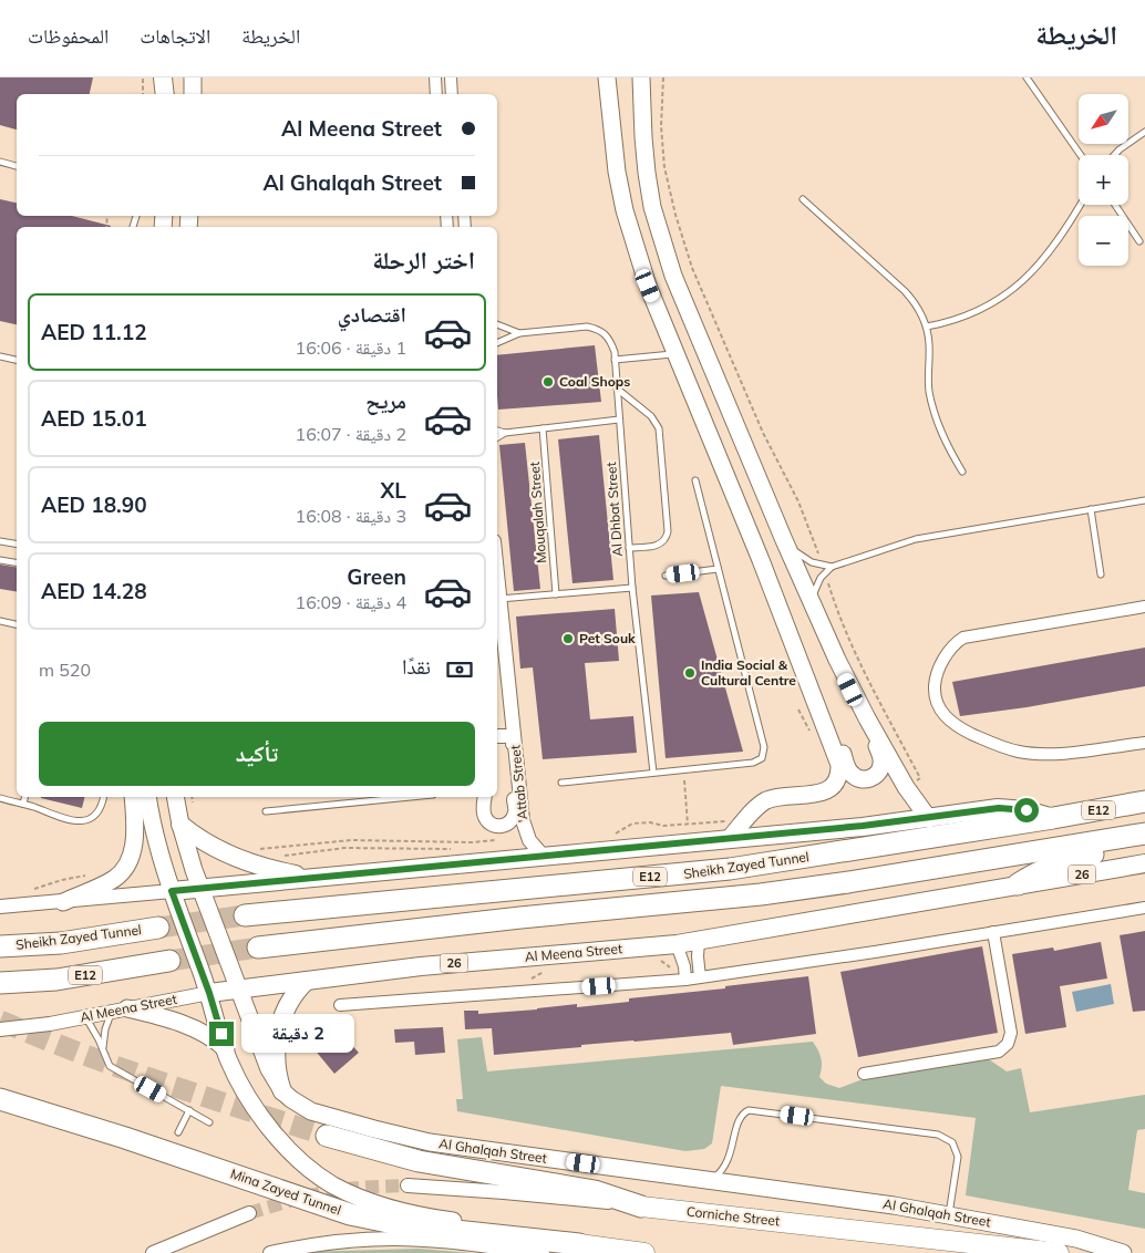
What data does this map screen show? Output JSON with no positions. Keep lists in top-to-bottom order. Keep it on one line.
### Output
{"streets":{"highway":["E12","Sheikh Zayed Tunnel","Mina Zayed Tunnel","Corniche Street"],"main road":["26","Al Meena Street","Al Ghalqah Street"],"street":["'Attab Street"],"lane":["Al Dhbat Street","Mouqalah Street"]},"crossings":[["Al Meena Street","Al Ghalqah Street"]],"places":["Coal Shops","Pet Souk","India Social & Cultural Centre"],"north":"bottom left","page":{"header":"الخريطة","nav":["الخريطة","الاتجاهات","المحفوظات"],"map_buttons":["+","−"],"banner":["Al Meena Street","Al Ghalqah Street"],"heading":"اختر الرحلة","list":[{"name":"اقتصادي","note":"1 دقيقة · 16:06","value":"AED 11.12"},{"name":"مريح","note":"2 دقيقة · 16:07","value":"AED 15.01"},{"name":"XL","note":"3 دقيقة · 16:08","value":"AED 18.90"},{"name":"Green","note":"4 دقيقة · 16:09","value":"AED 14.28"}],"pay":["نقدًا","520 m"],"buttons":"تأكيد","bubble":"2 دقيقة"}}
